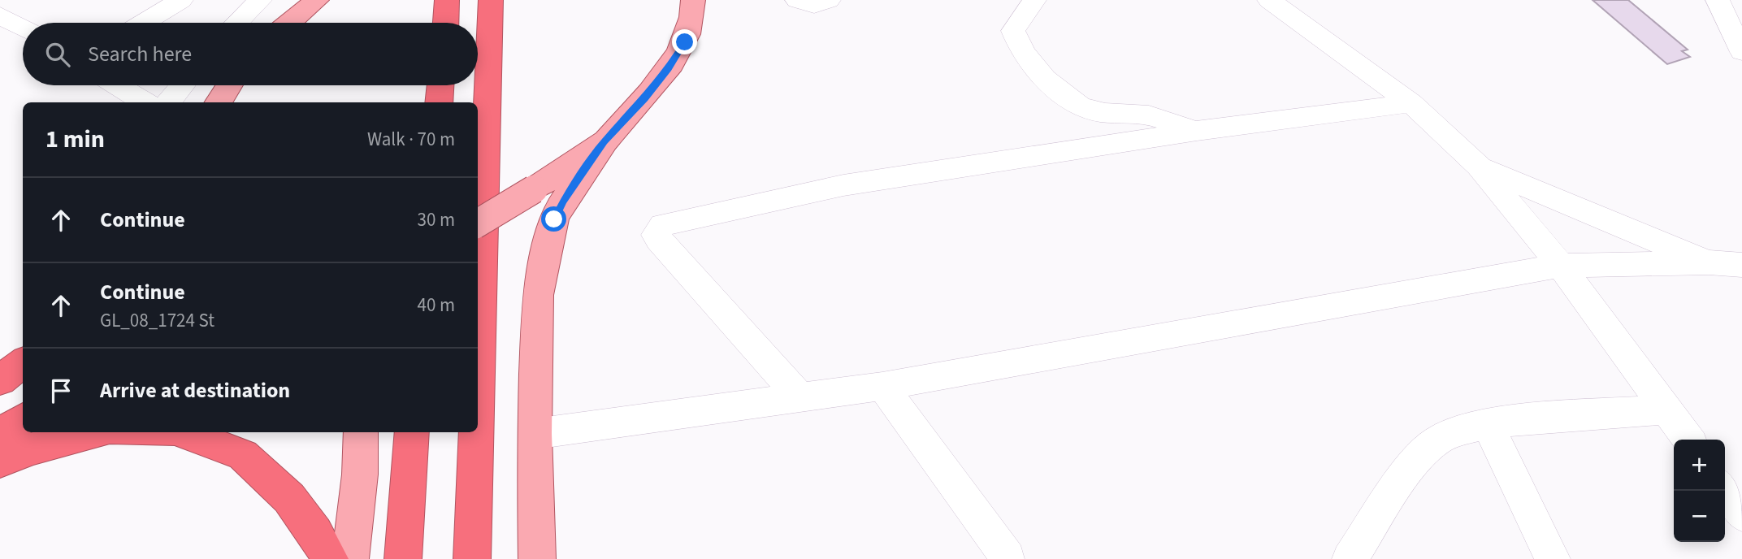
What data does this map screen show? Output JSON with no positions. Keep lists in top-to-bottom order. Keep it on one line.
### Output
{"page":{"search":"Search here","heading":["1 min","Walk · 70 m"],"list":[["Continue","30 m"],["Continue","GL_08_1724 St","40 m"],"Arrive at destination"],"map_buttons":["+","−"]}}
